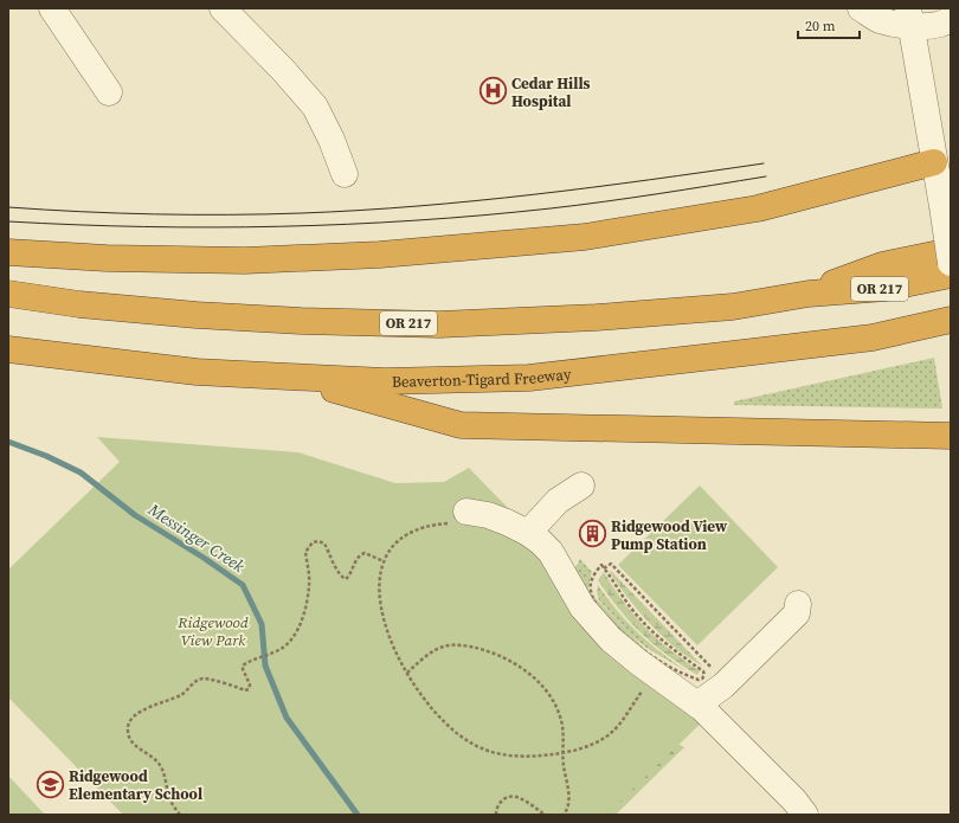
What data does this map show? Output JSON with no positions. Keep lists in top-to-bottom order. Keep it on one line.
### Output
{"streets":{"highway":["OR 217","Beaverton-Tigard Freeway"]},"water":["Messinger Creek"],"parks":["Ridgewood View Park"],"places":{"hospital":["Cedar Hills Hospital"],"building":["Ridgewood View Pump Station"],"school or university":["Ridgewood Elementary School"]},"scale_bar":"20 m"}
